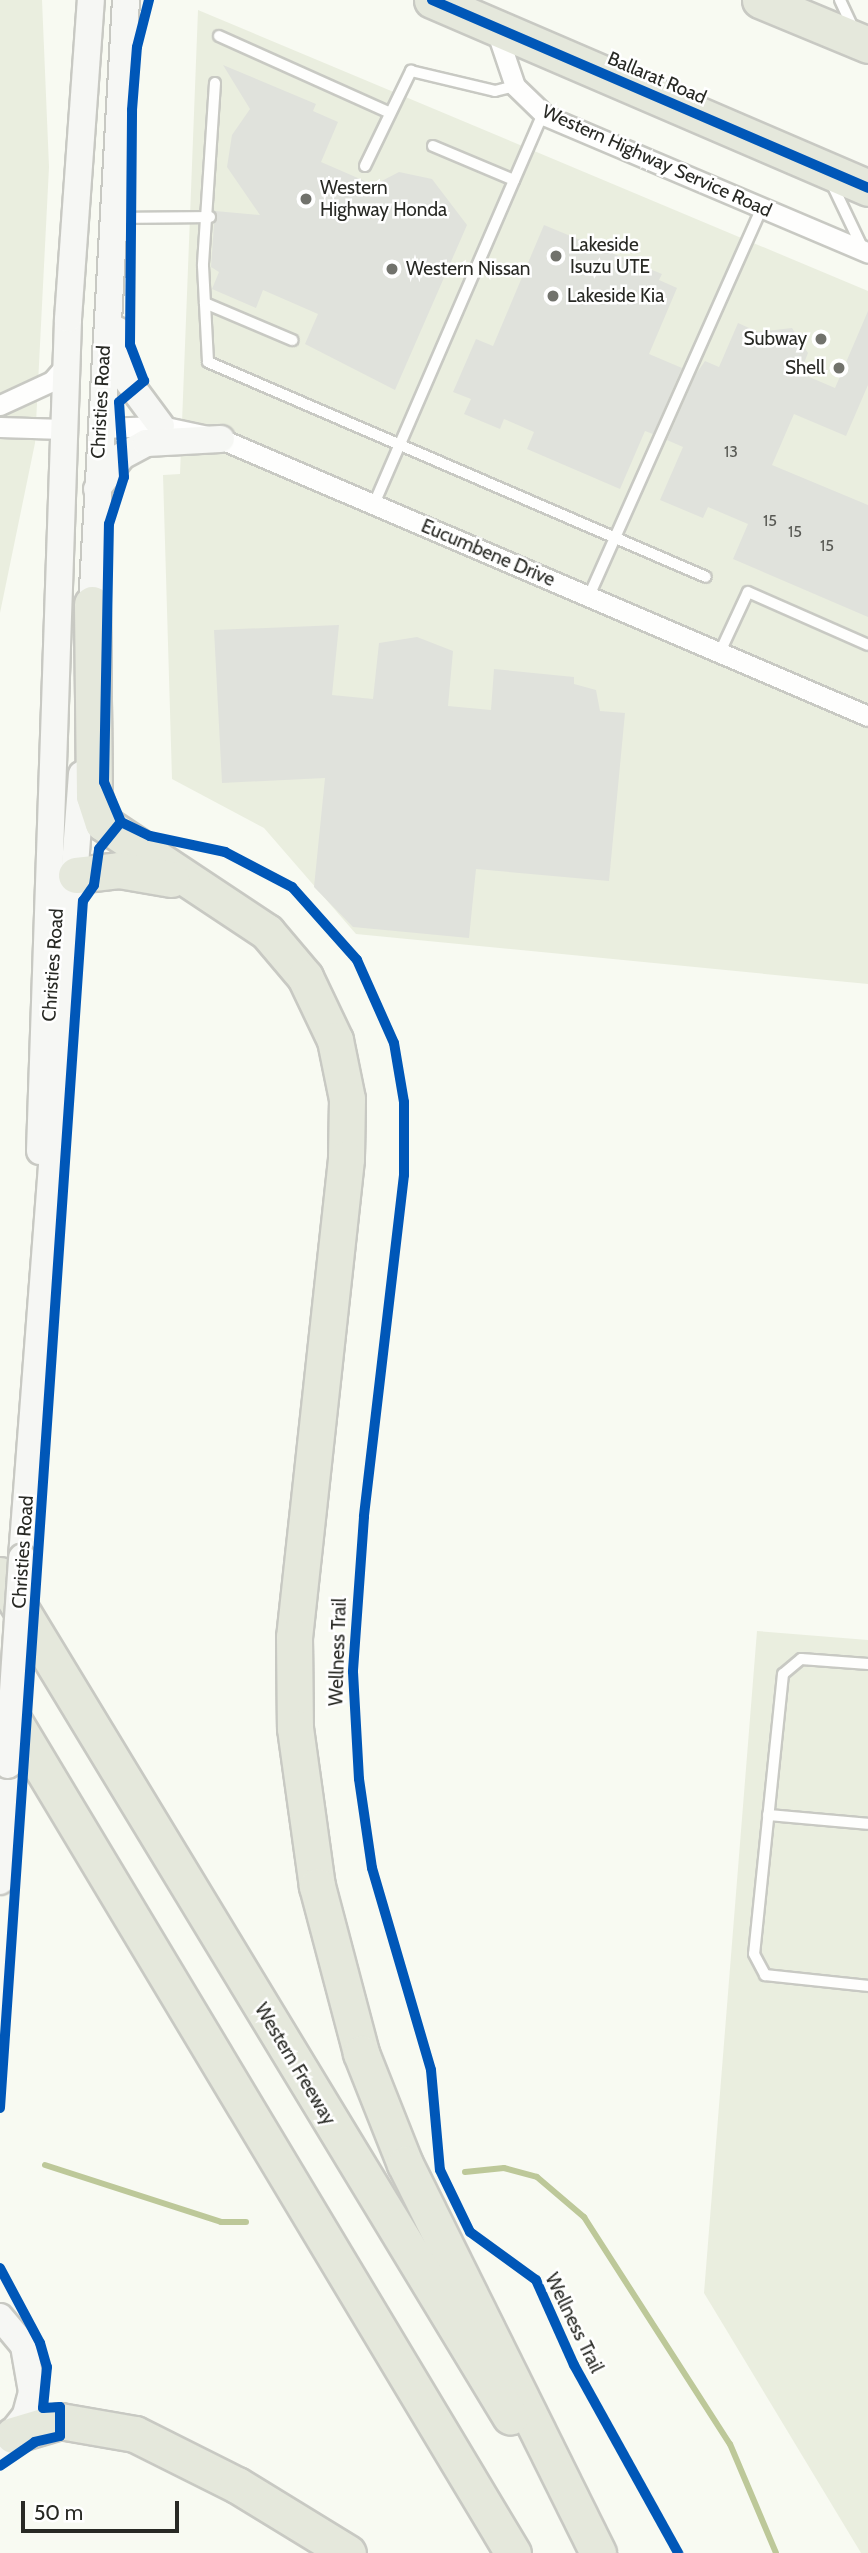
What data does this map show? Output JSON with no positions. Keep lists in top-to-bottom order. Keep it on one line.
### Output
{"streets":{"highway":["Ballarat Road","Western Freeway"],"main road":["Christies Road"],"street":["Western Highway Service Road","Eucumbene Drive"],"cycle path":["Wellness Trail"]},"crossings":[["Ballarat Road","Western Highway Service Road"],["Christies Road","Eucumbene Drive"],["Christies Road","Western Freeway"]],"places":["Western Highway Honda","Lakeside Isuzu UTE","Western Nissan","Lakeside Kia","Subway","Shell"],"house_numbers":["13","15","15","15"],"scale_bar":"50 m"}
